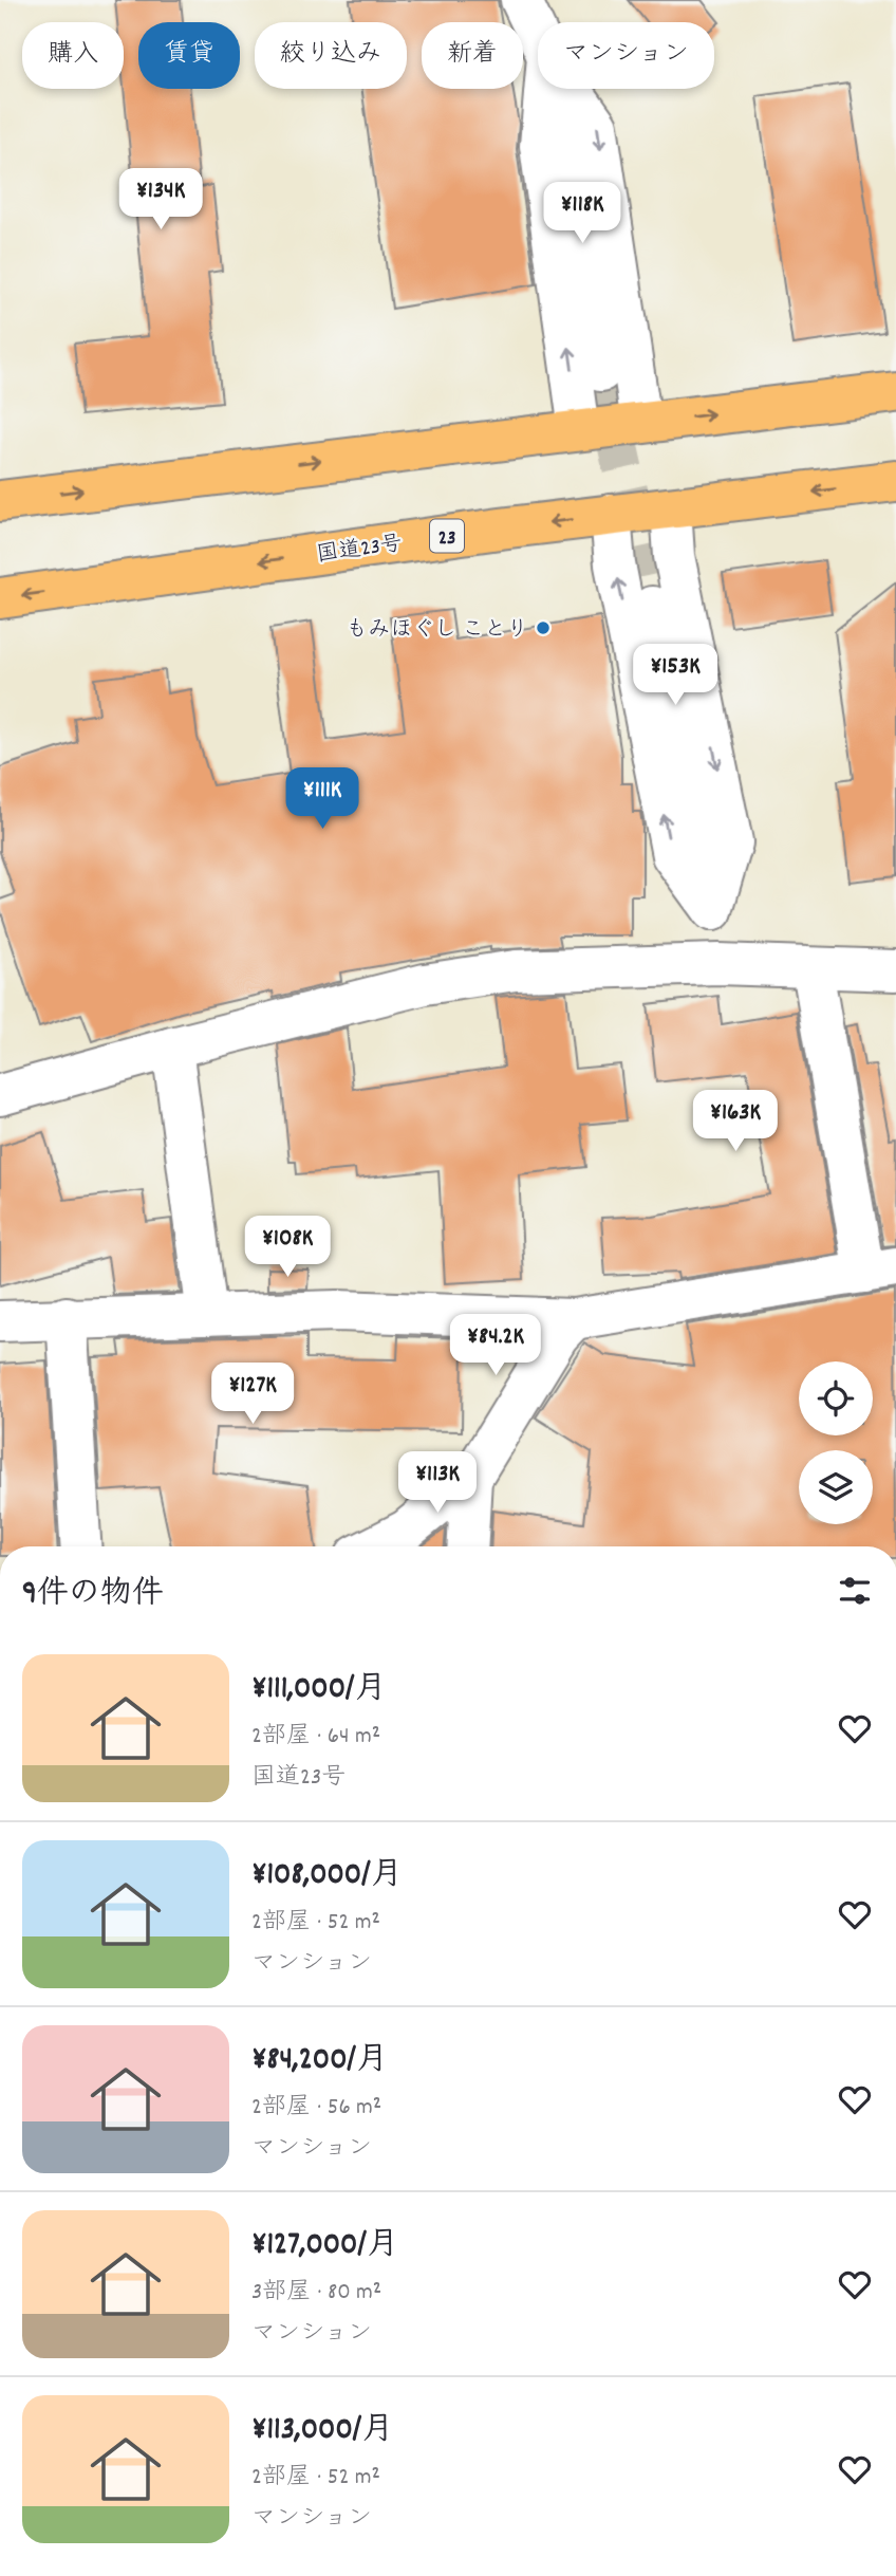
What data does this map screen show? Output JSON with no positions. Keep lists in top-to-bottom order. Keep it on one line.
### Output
{"streets":{"highway":["23","国道23号"]},"places":["もみほぐし ことり"],"page":{"chip":["購入","賃貸","絞り込み","新着","マンション"],"price":["¥134K","¥118K","¥153K","¥111K","¥163K","¥108K","¥84.2K","¥127K","¥113K"],"heading":"9件の物件","list":[{"name":"¥111,000/月","note":"2部屋 · 64 m² · 国道23号"},{"name":"¥108,000/月","note":"2部屋 · 52 m² · マンション"},{"name":"¥84,200/月","note":"2部屋 · 56 m² · マンション"},{"name":"¥127,000/月","note":"3部屋 · 80 m² · マンション"},{"name":"¥113,000/月","note":"2部屋 · 52 m² · マンション"}]}}
